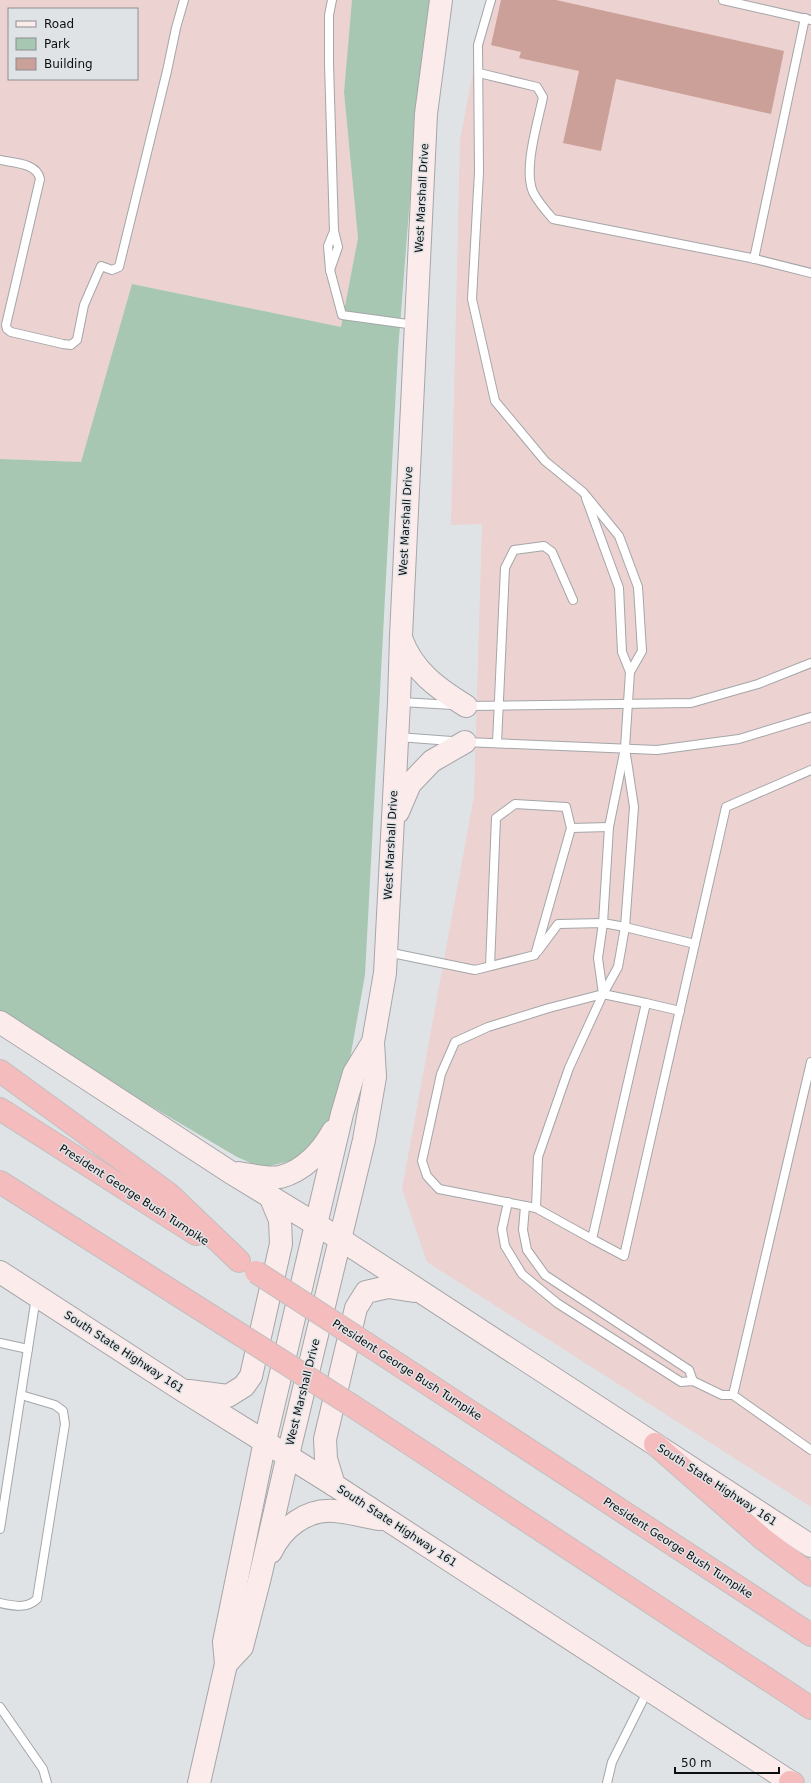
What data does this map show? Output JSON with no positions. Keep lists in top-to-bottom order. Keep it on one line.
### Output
{"streets":{"highway":["President George Bush Turnpike"],"main road":["West Marshall Drive","South State Highway 161"]},"crossings":[["West Marshall Drive","South State Highway 161"]],"legend":["Road","Park","Building"],"scale_bar":"50 m"}
